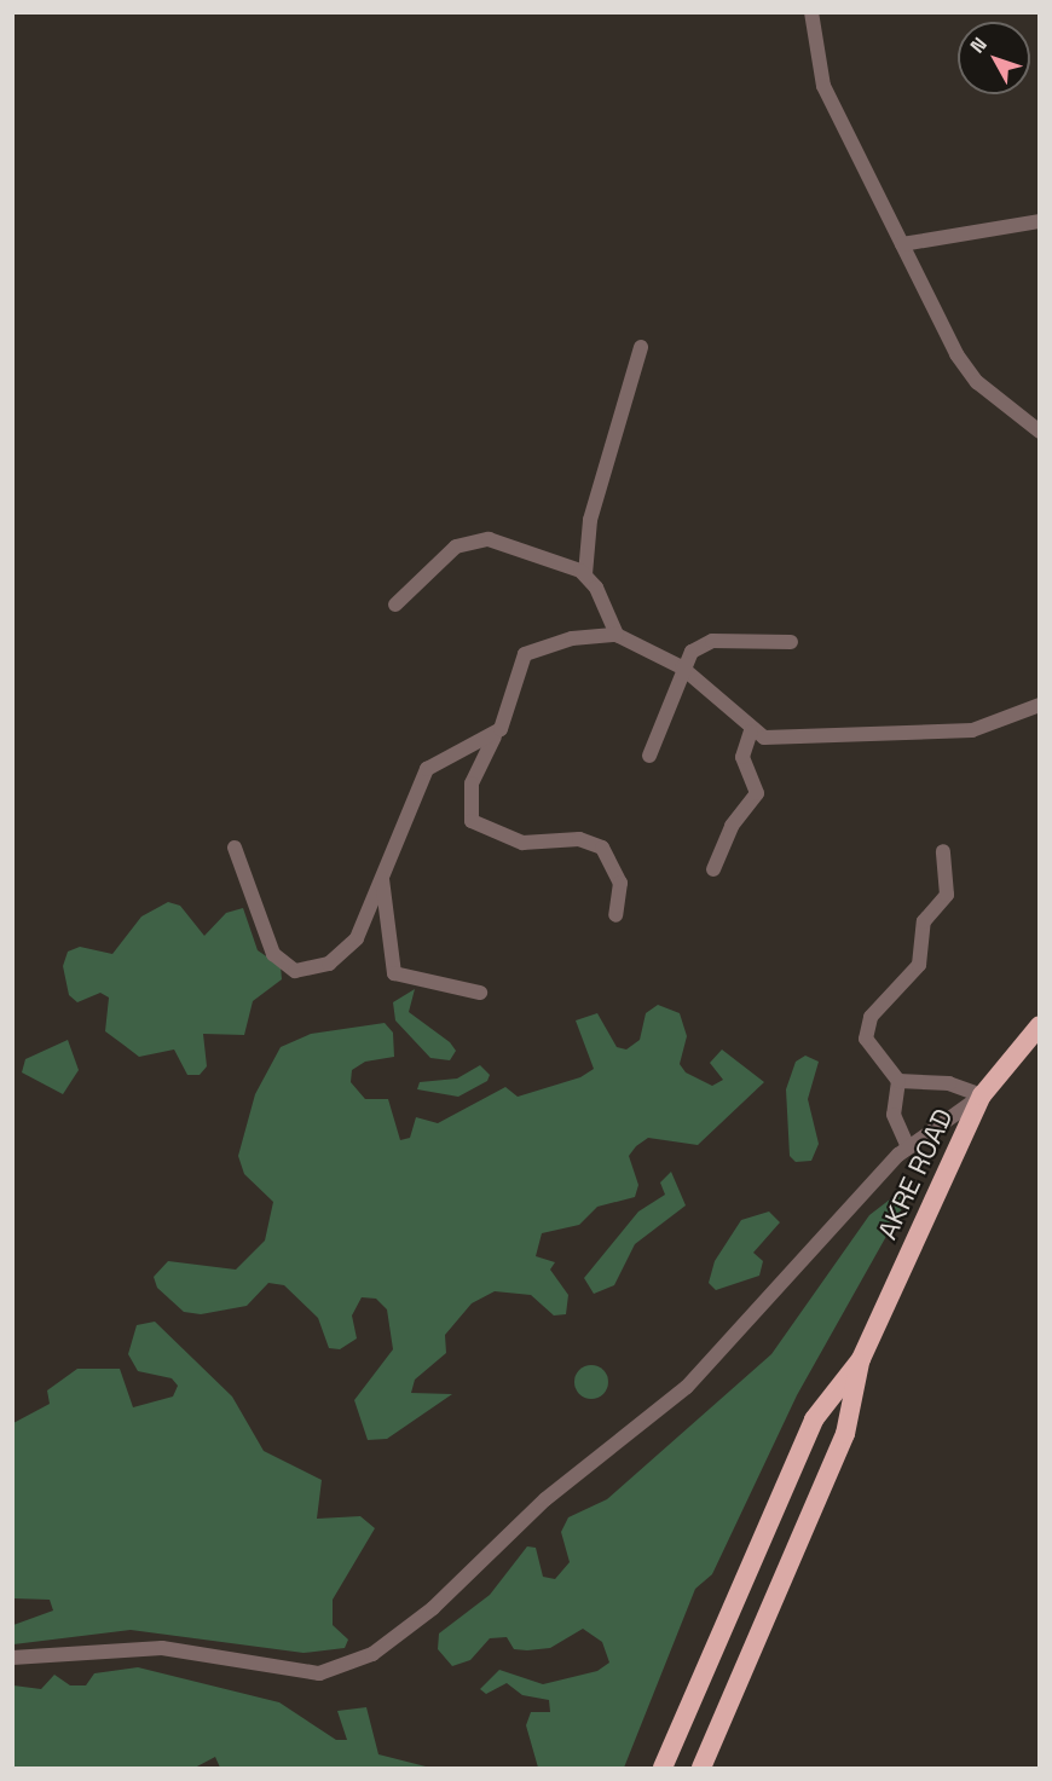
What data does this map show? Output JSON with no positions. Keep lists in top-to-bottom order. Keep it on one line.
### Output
{"streets":{"highway":["AKRE ROAD"]},"north":"top left"}
